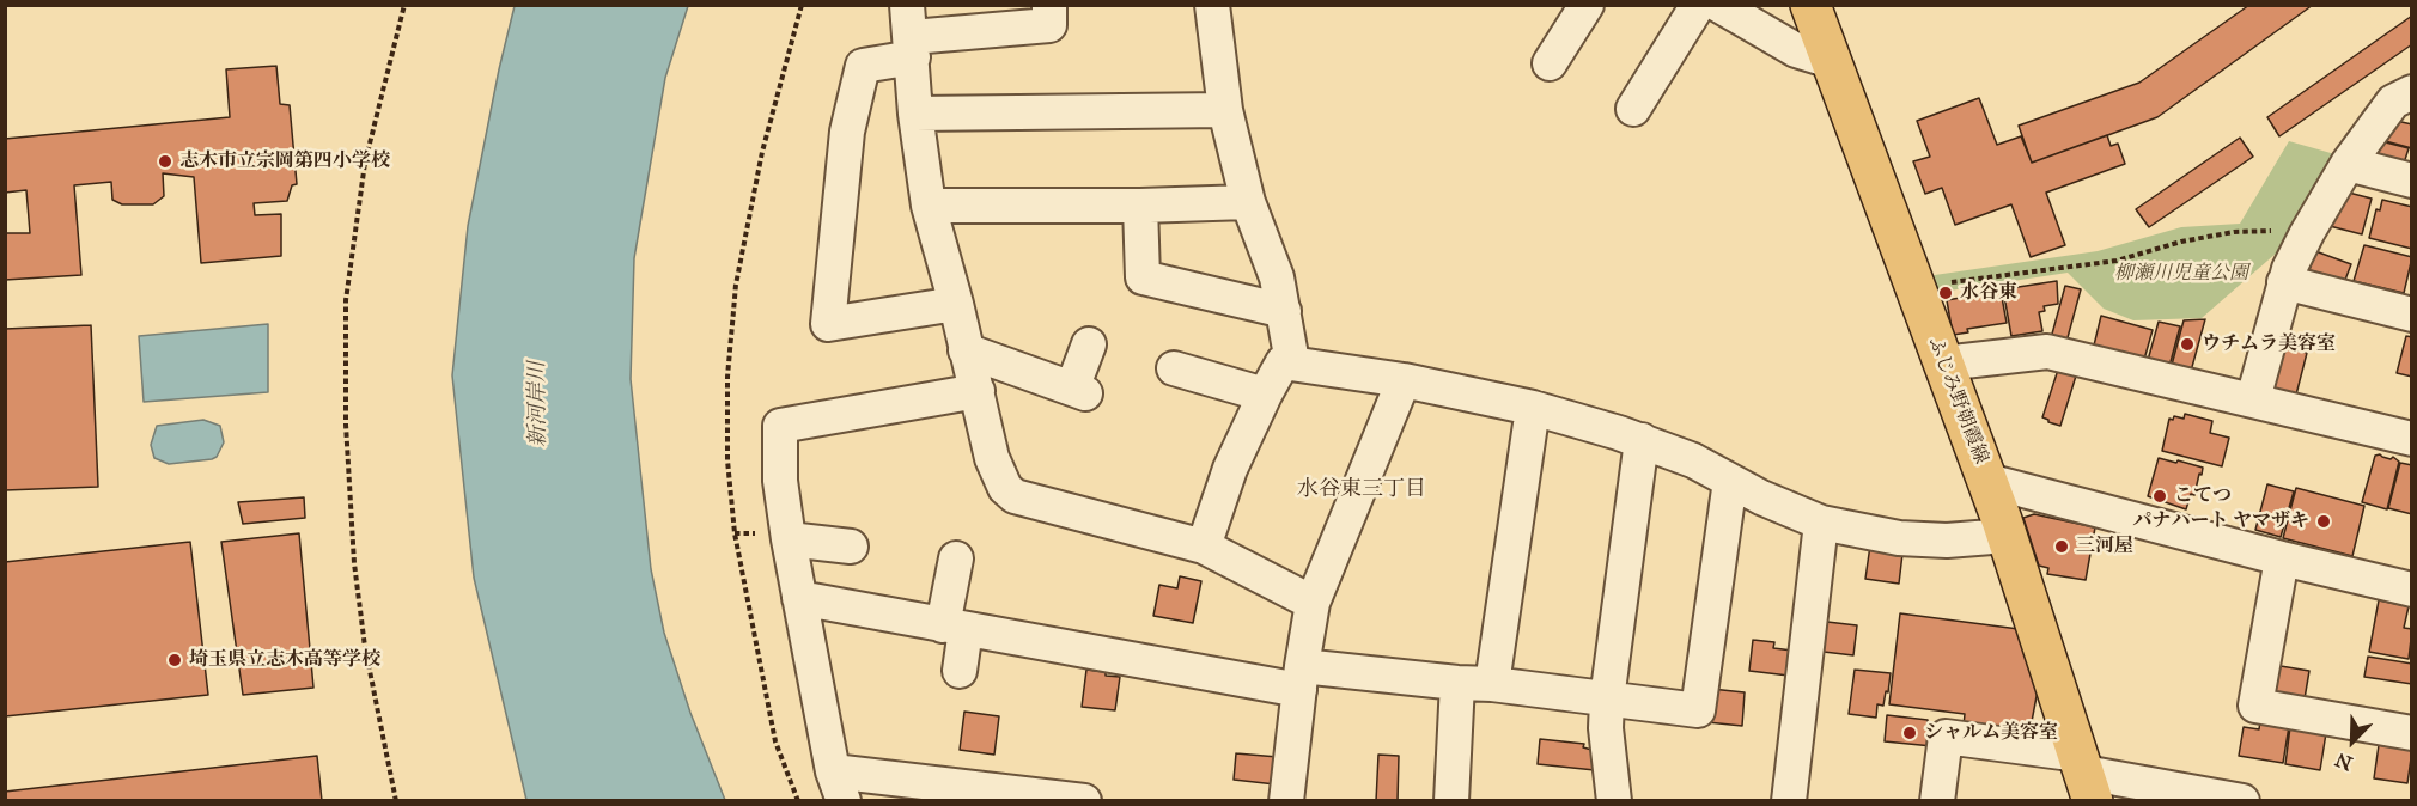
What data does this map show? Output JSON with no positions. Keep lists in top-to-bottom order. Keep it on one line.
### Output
{"streets":{"main road":["ふじみ野朝霞線"]},"districts":["水谷東三丁目"],"water":["新河岸川"],"parks":["柳瀬川児童公園"],"places":["志木市立宗岡第四小学校","水谷東","ウチムラ美容室","こてつ","パナハート ヤマザキ","三河屋","埼玉県立志木高等学校","シャルム美容室"],"north":"bottom left"}
